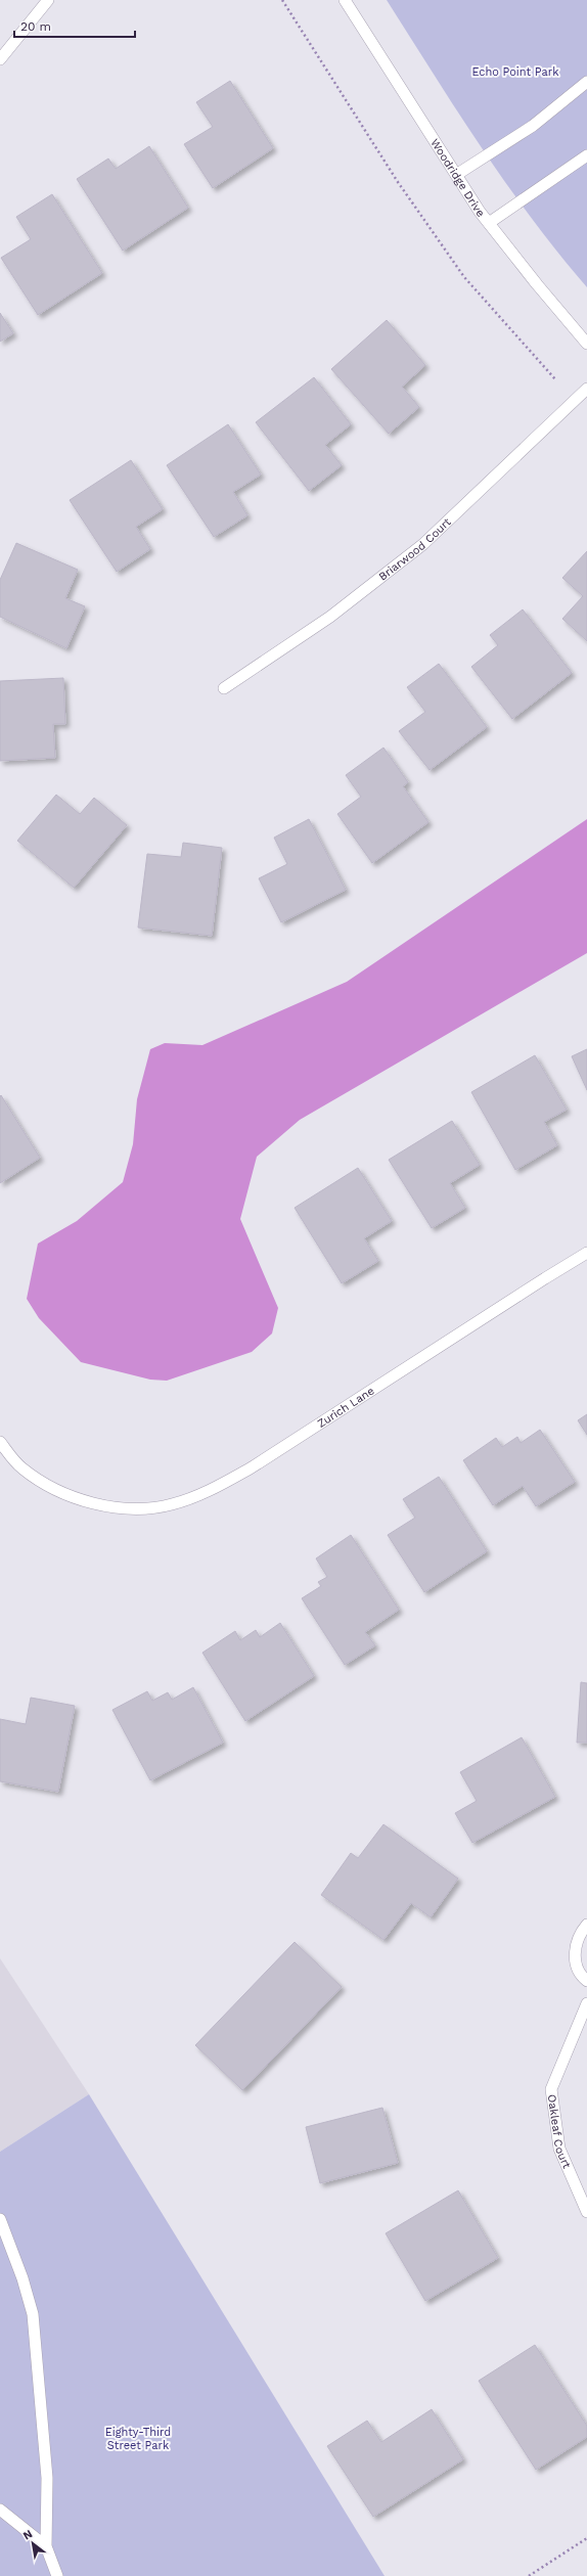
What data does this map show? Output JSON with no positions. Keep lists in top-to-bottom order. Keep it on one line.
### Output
{"streets":{"street":["Woodridge Drive","Briarwood Court","Zurich Lane","Oakleaf Court"]},"parks":["Echo Point Park","Eighty-Third Street Park"],"scale_bar":"20 m","north":"top left"}
